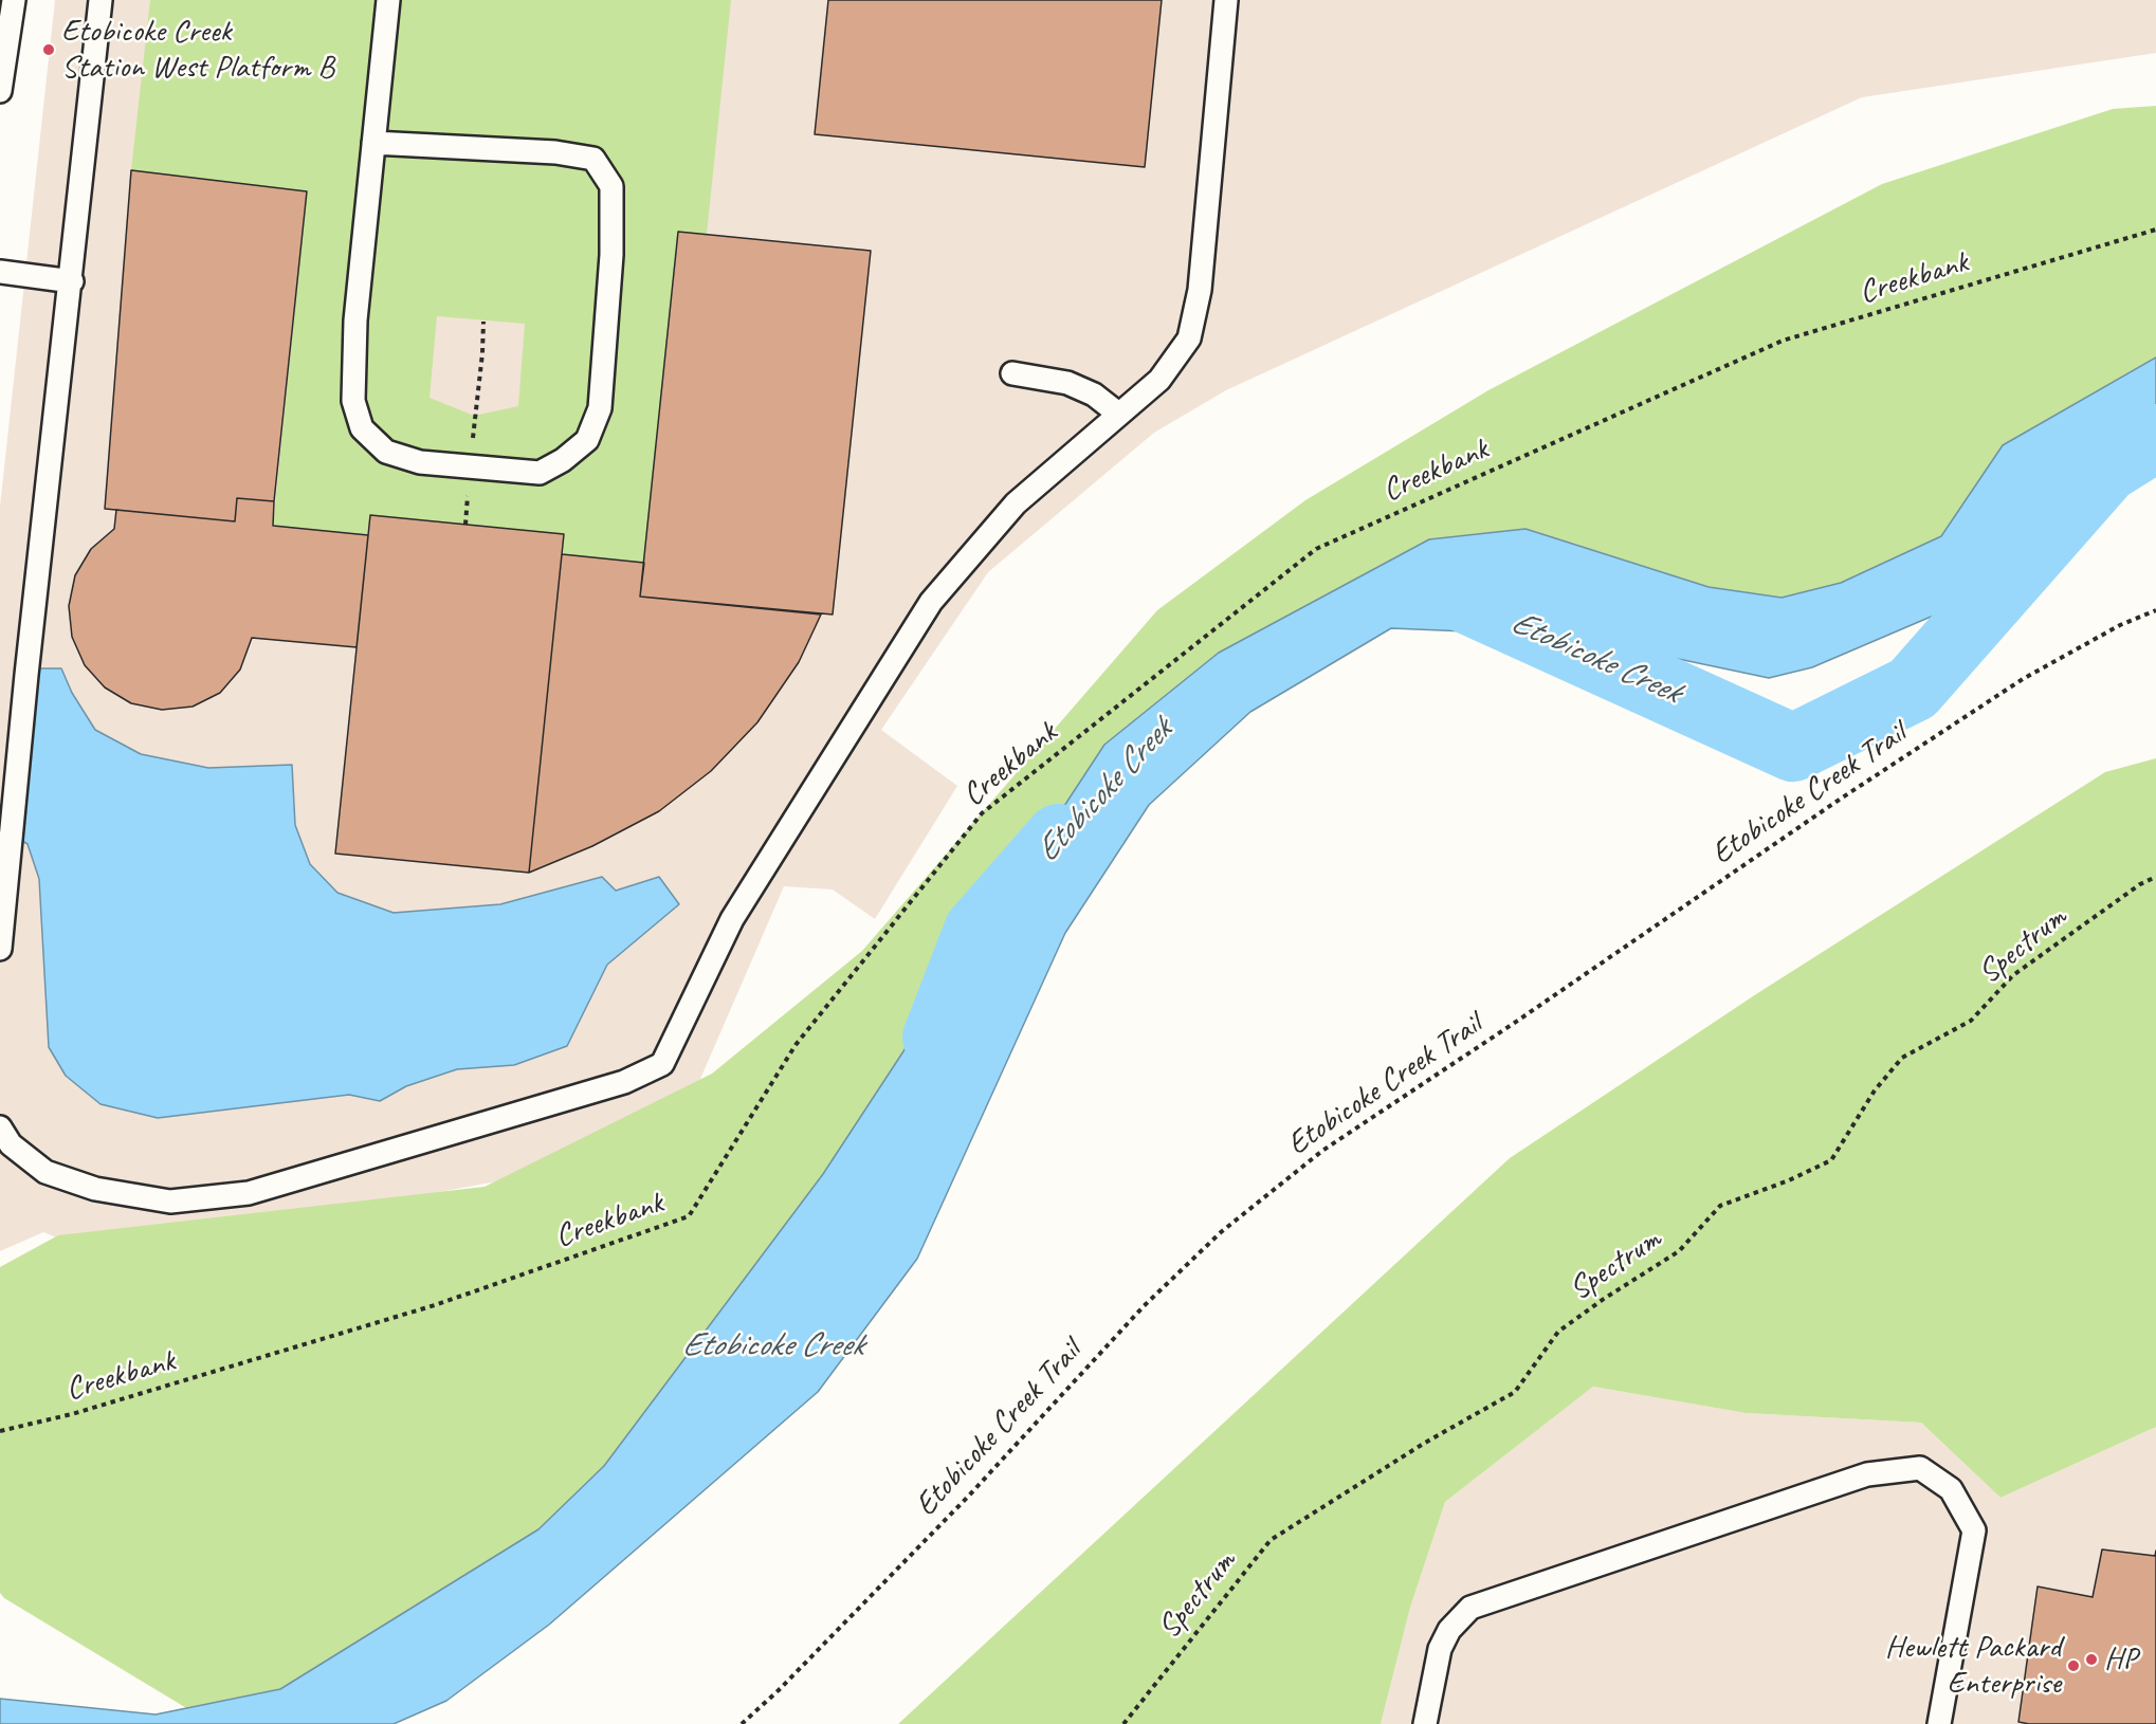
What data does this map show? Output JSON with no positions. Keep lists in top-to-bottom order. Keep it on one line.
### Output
{"streets":{"path":["Creekbank","Etobicoke Creek Trail","Spectrum"]},"water":["Etobicoke Creek"],"places":["Etobicoke Creek Station West Platform B","HP","Hewlett Packard Enterprise"]}
